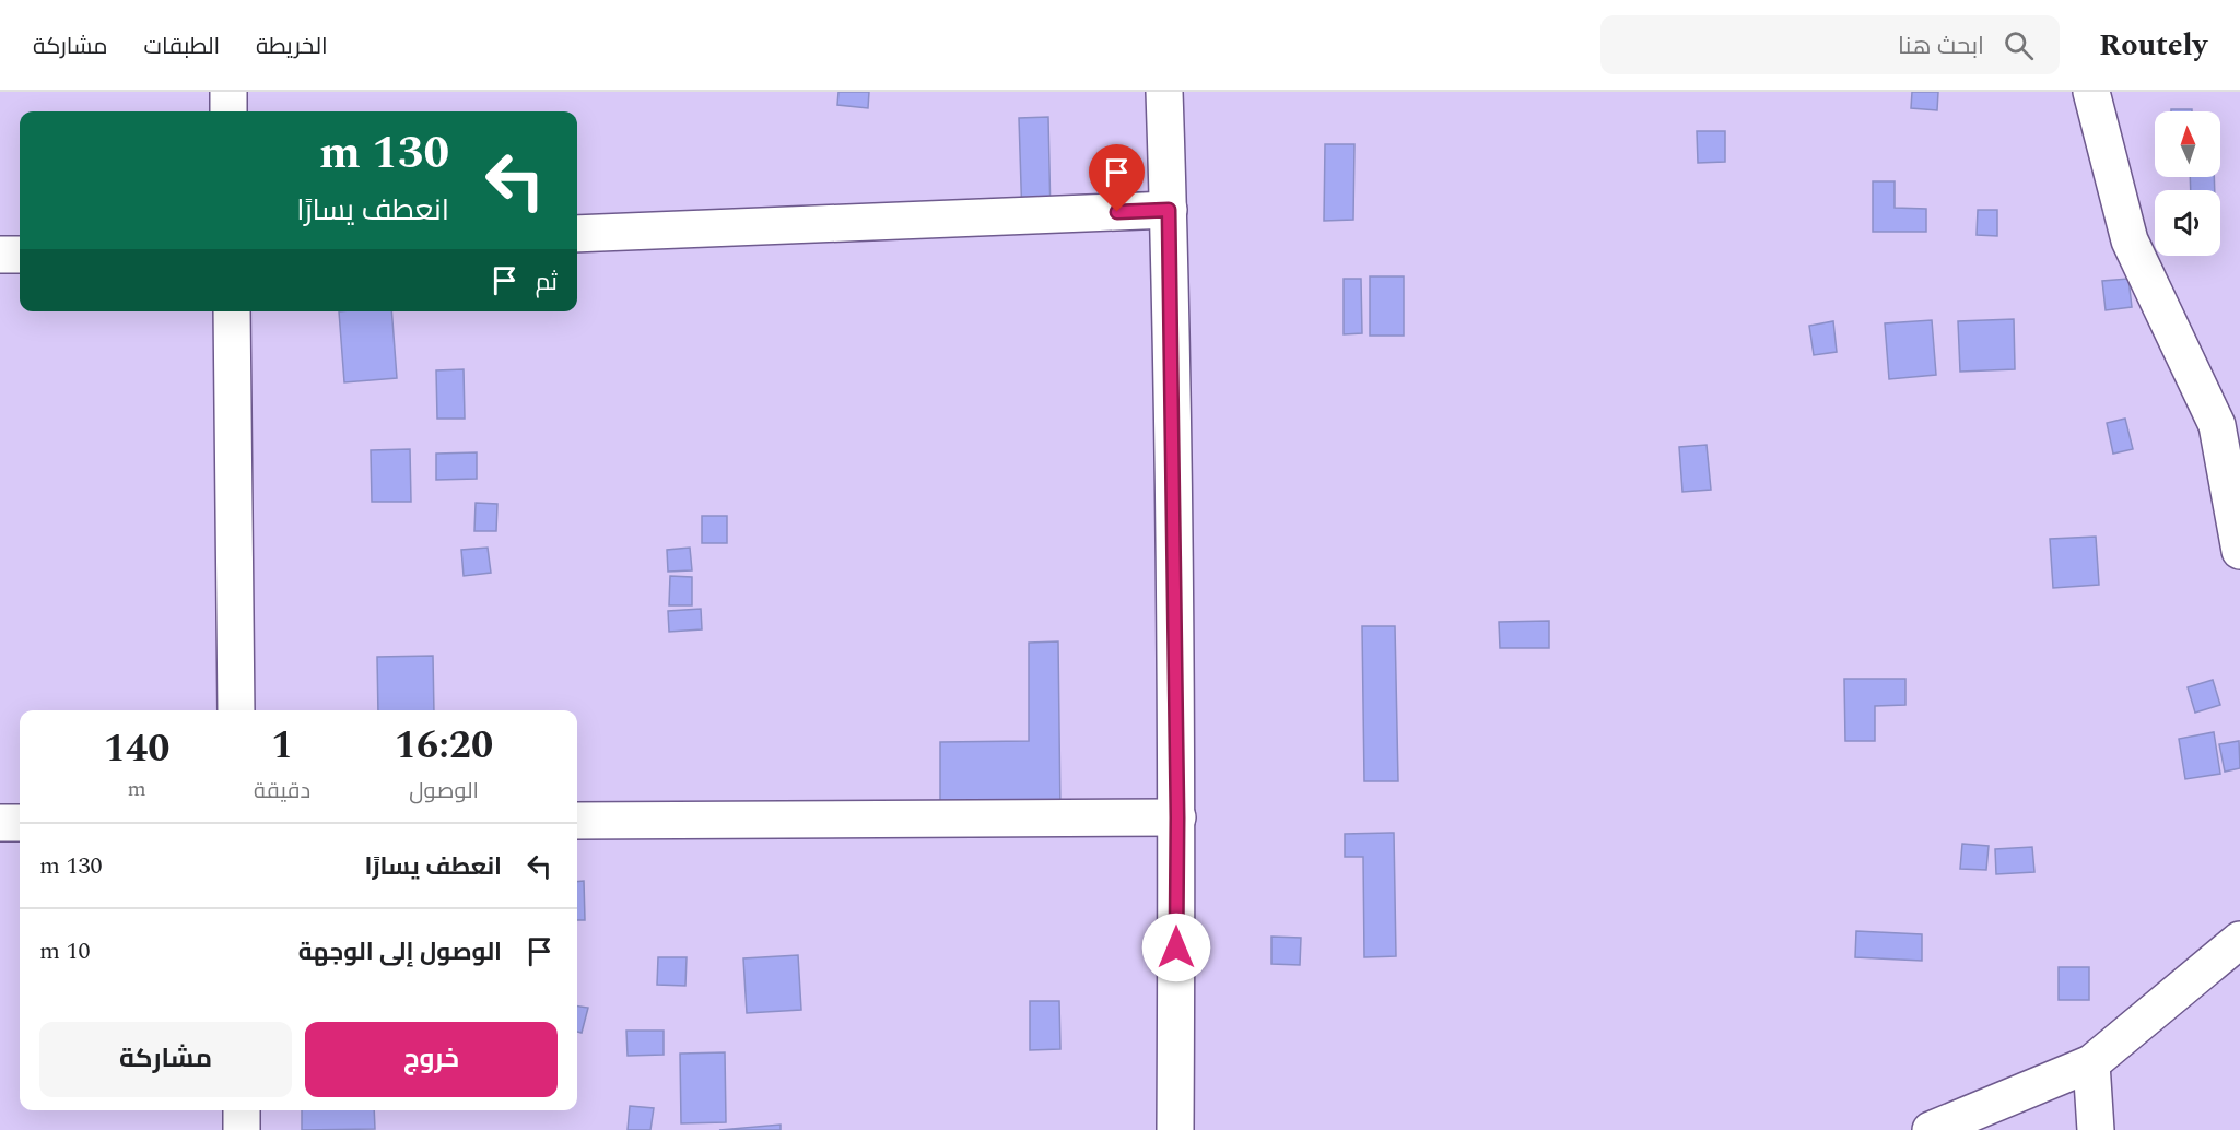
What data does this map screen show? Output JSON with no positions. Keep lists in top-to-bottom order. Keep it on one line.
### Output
{"north":"top","page":{"header":"Routely","search":"ابحث هنا","nav":["الخريطة","الطبقات","مشاركة"],"turn":["130 m","انعطف يسارًا"],"then":"ثم","eta":["16:20","الوصول","1","دقيقة","140","m"],"list":[{"name":"انعطف يسارًا","value":"130 m"},{"name":"الوصول إلى الوجهة","value":"10 m"}],"buttons":["خروج","مشاركة"]}}
